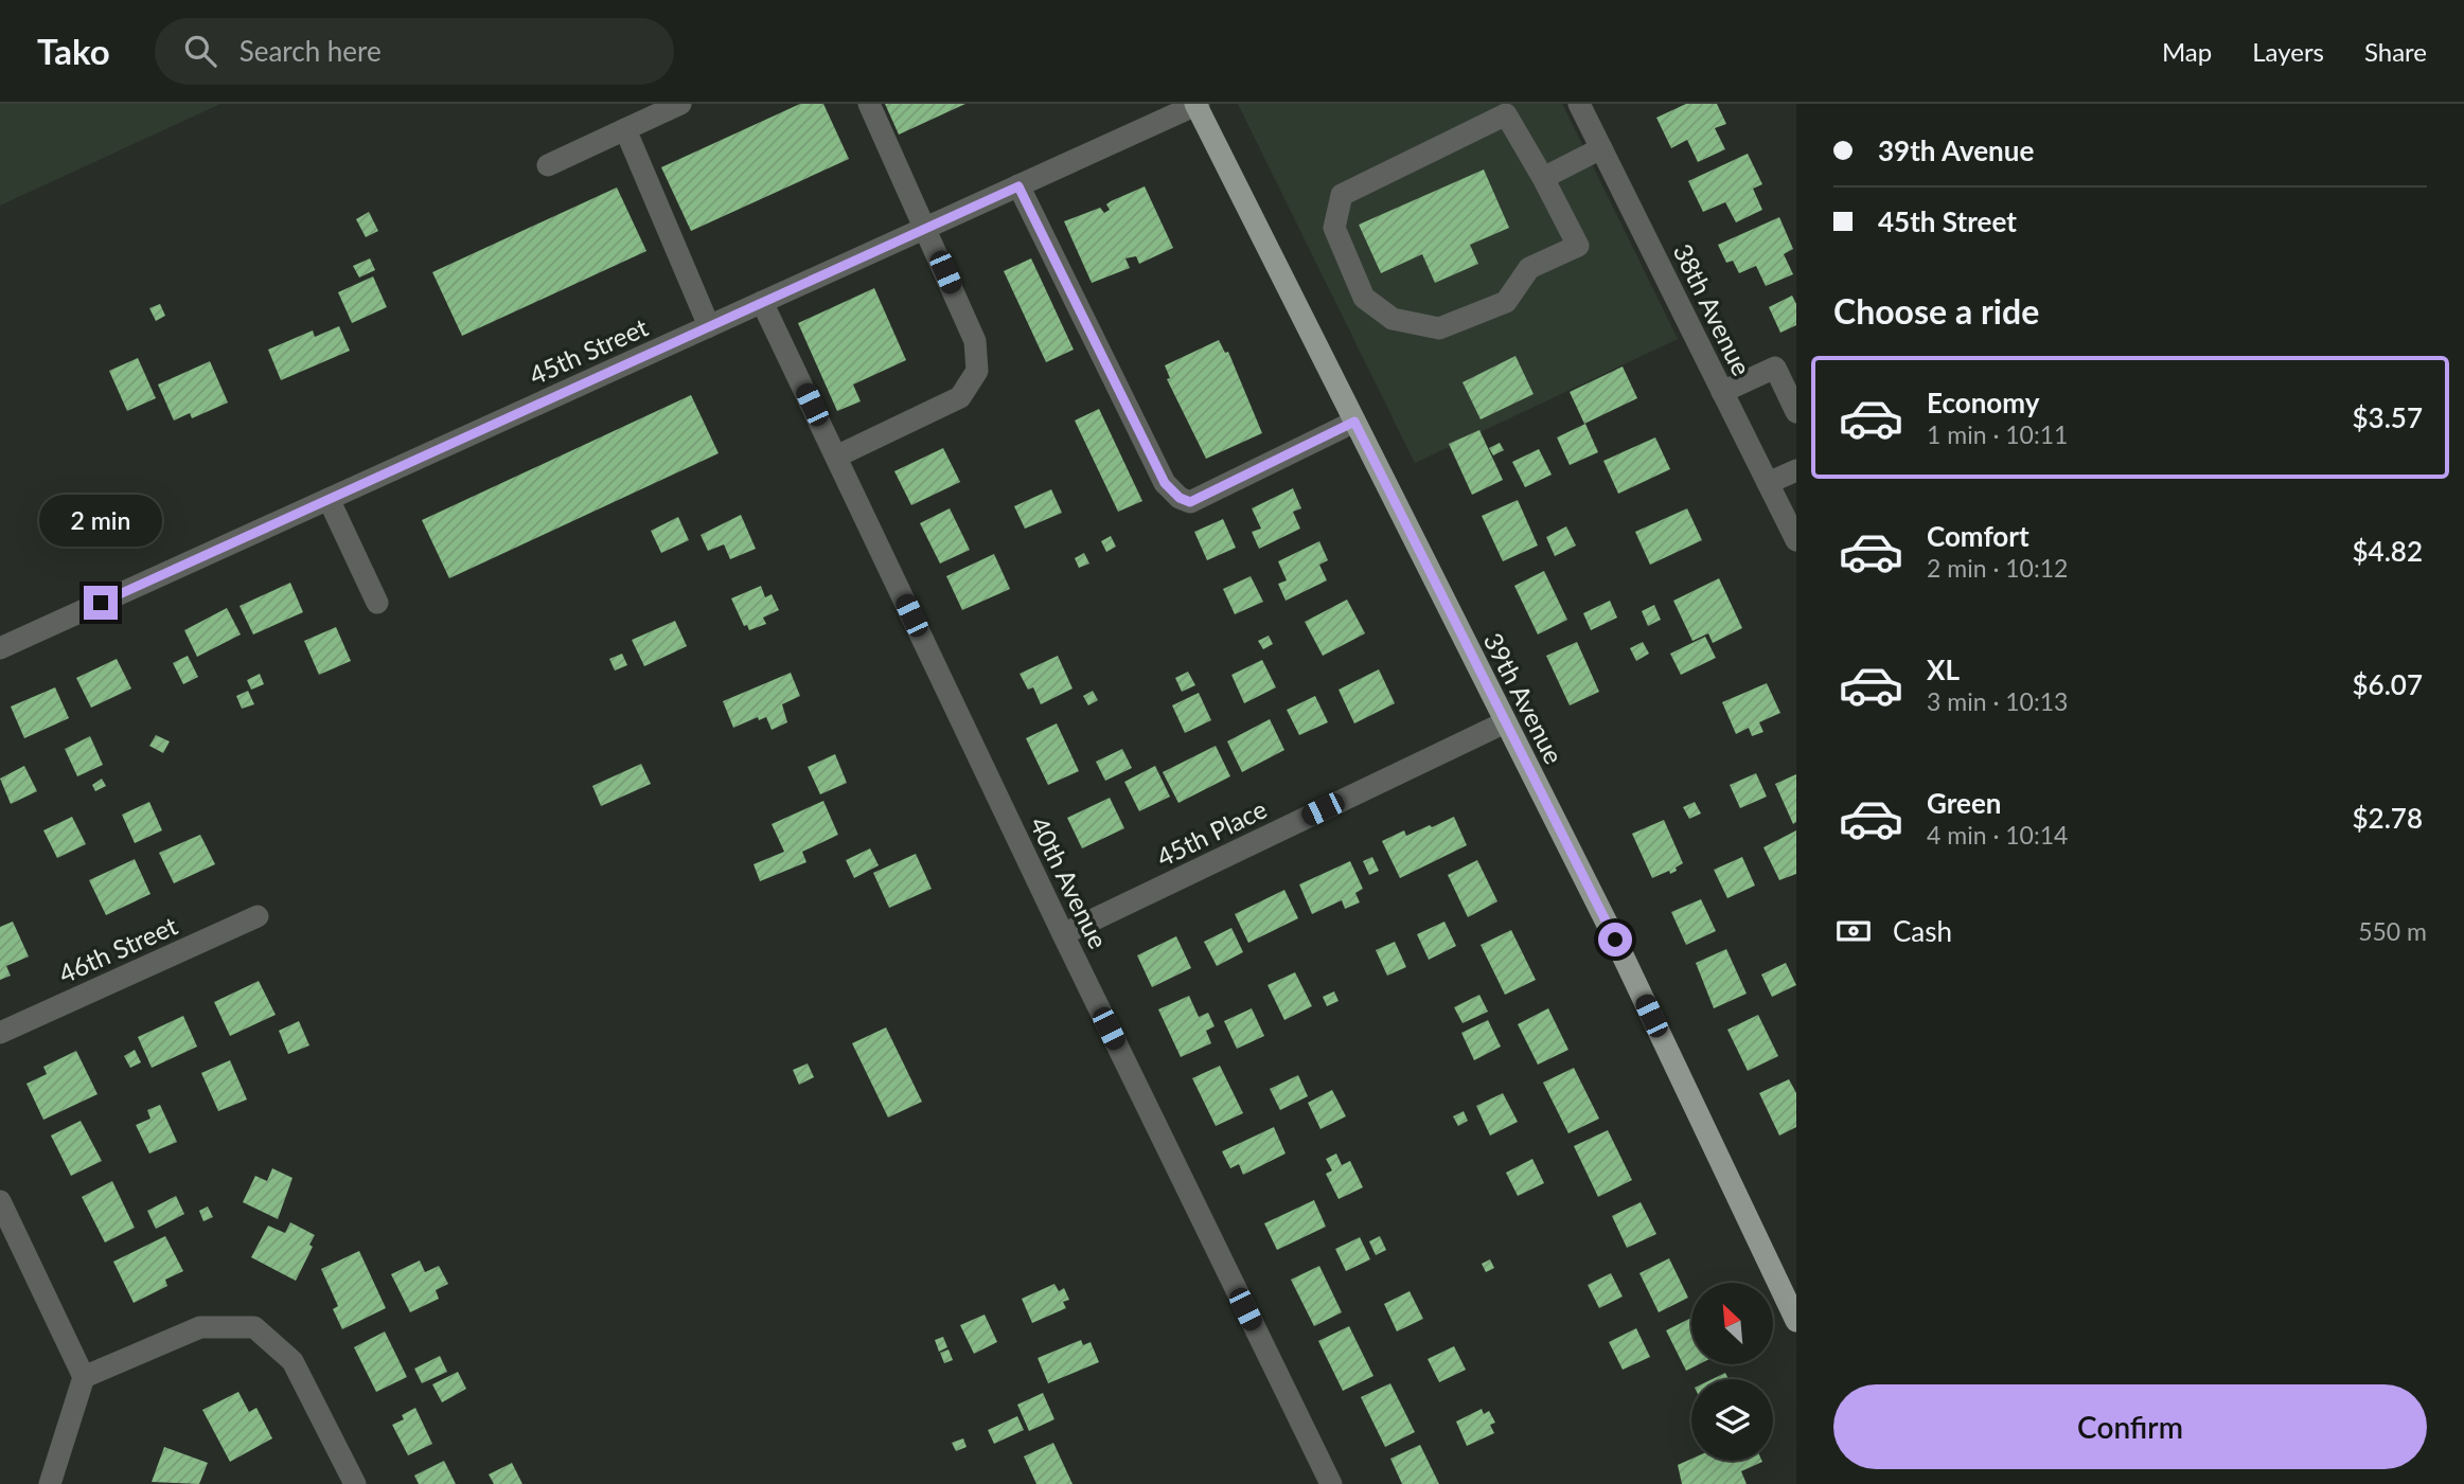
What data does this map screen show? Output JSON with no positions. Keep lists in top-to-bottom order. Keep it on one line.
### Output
{"streets":{"main road":["39th Avenue"],"street":["38th Avenue","45th Street","45th Place","40th Avenue","46th Street"]},"crossings":[["45th Street","39th Avenue"],["45th Street","40th Avenue"],["39th Avenue","45th Place"],["45th Place","40th Avenue"]],"north":"top left","page":{"header":"Tako","search":"Search here","nav":["Map","Layers","Share"],"banner":["39th Avenue","45th Street"],"heading":"Choose a ride","list":[{"name":"Economy","note":"1 min · 10:11","value":"$3.57"},{"name":"Comfort","note":"2 min · 10:12","value":"$4.82"},{"name":"XL","note":"3 min · 10:13","value":"$6.07"},{"name":"Green","note":"4 min · 10:14","value":"$2.78"}],"bubble":"2 min","pay":["Cash","550 m"],"buttons":"Confirm"}}
